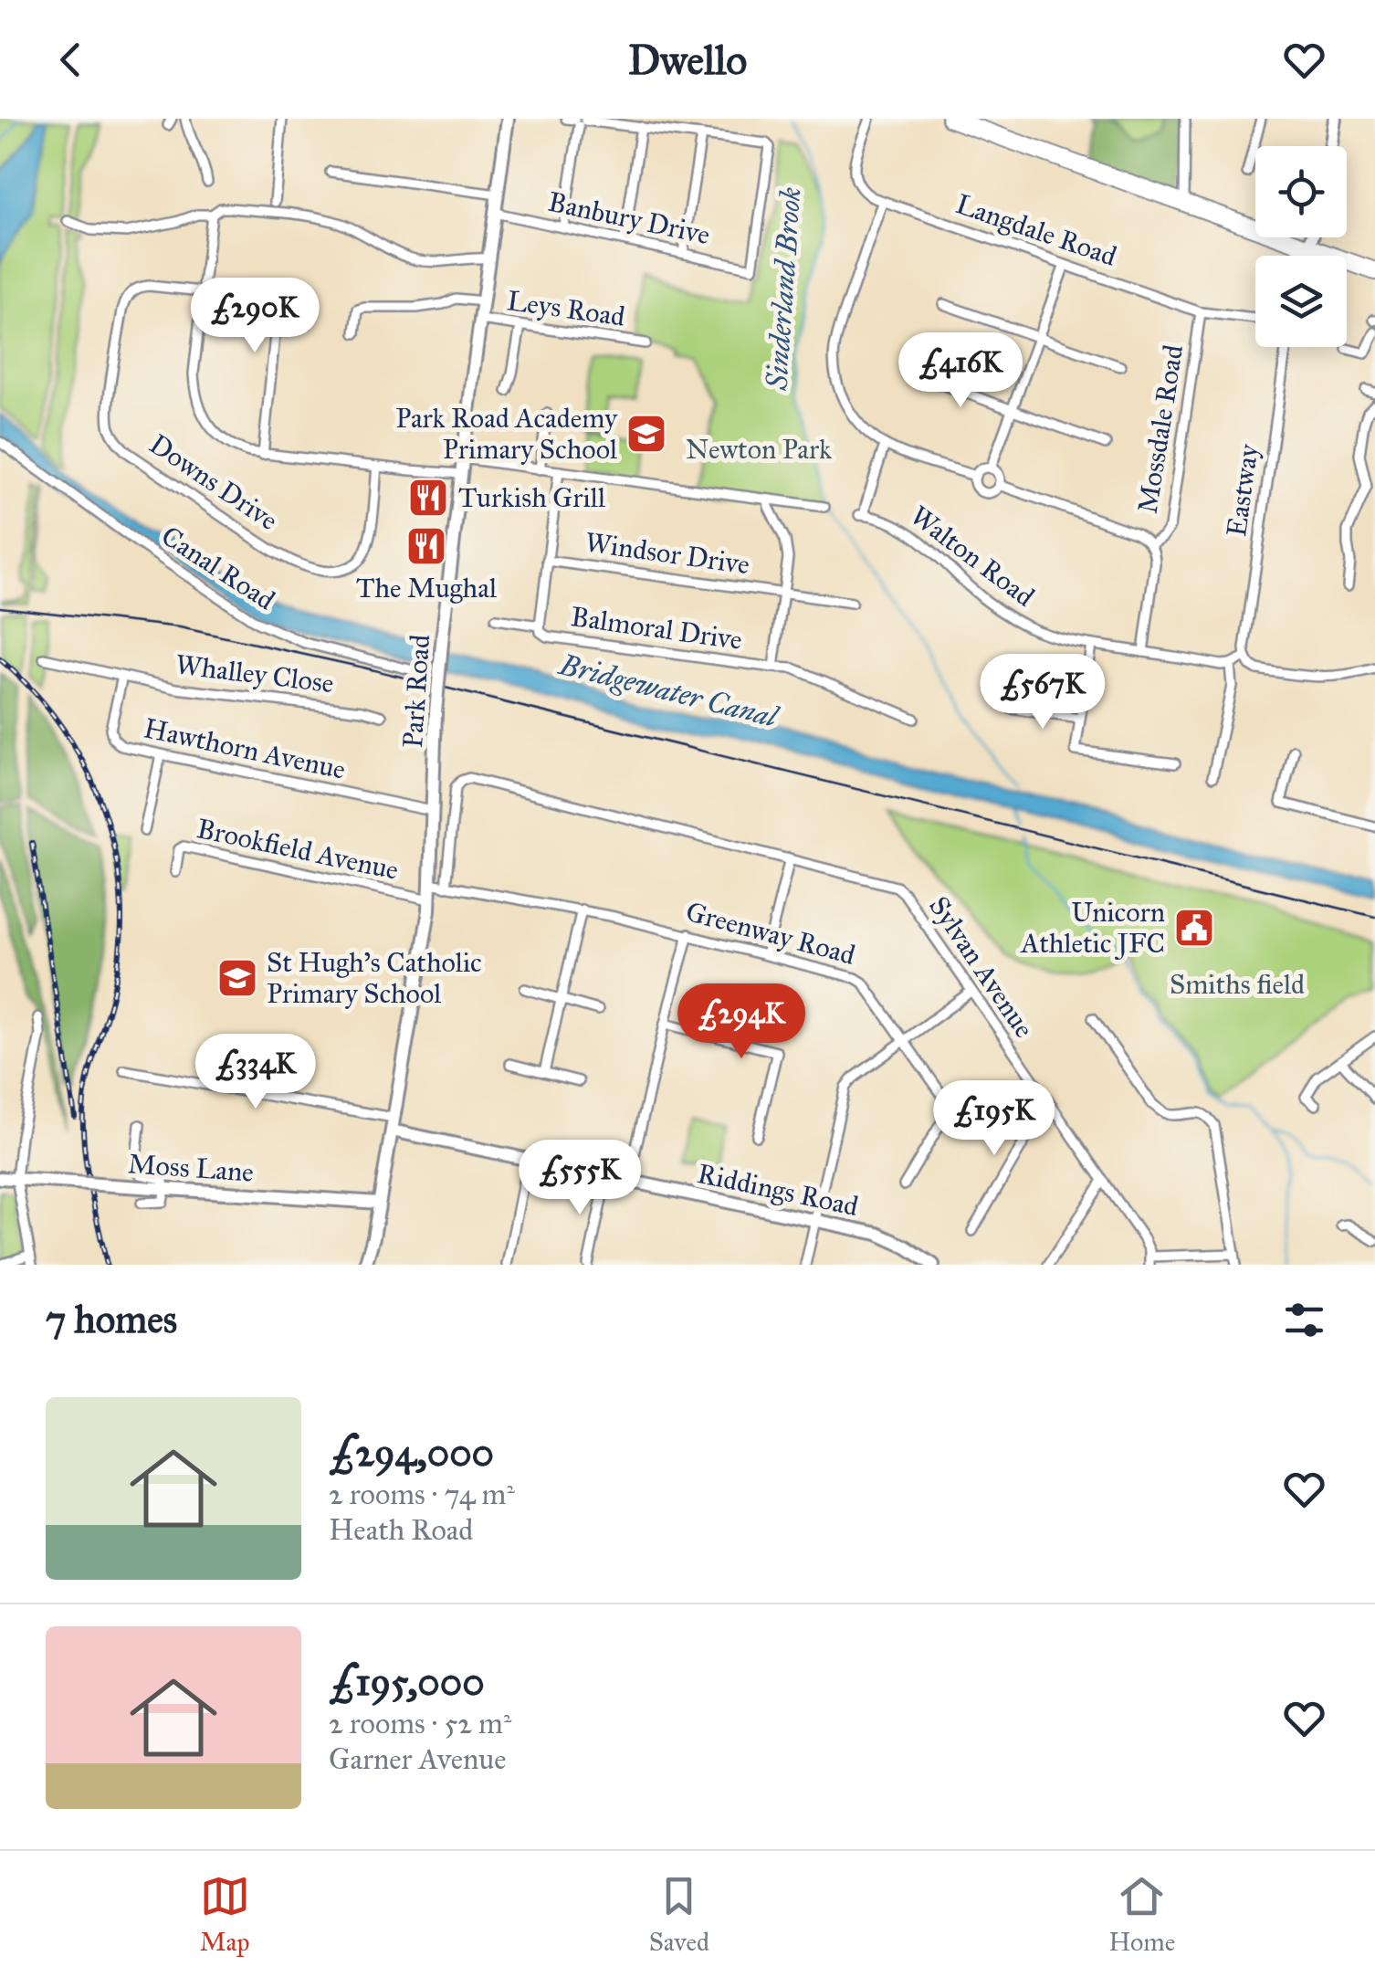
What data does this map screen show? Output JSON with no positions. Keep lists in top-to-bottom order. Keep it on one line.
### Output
{"streets":{"main road":["Park Road","Moss Lane","Riddings Road"],"street":["Banbury Drive","Langdale Road","Leys Road","Mossdale Road","Downs Drive","Eastway","Windsor Drive","Walton Road","Canal Road","Balmoral Drive","Whalley Close","Hawthorn Avenue","Brookfield Avenue","Greenway Road","Sylvan Avenue"]},"crossings":[["Banbury Drive","Park Road"],["Langdale Road","Mossdale Road"],["Leys Road","Park Road"],["Canal Road","Park Road"],["Whalley Close","Hawthorn Avenue"],["Park Road","Hawthorn Avenue"],["Park Road","Brookfield Avenue"],["Park Road","Greenway Road"],["Park Road","Moss Lane"],["Park Road","Riddings Road"],["Greenway Road","Sylvan Avenue"]],"water":["Sinderland Brook","Bridgewater Canal"],"parks":["Newton Park","Smiths field"],"places":{"school or university":["Park Road Academy Primary School","St Hugh's Catholic Primary School"],"restaurant":["Turkish Grill","The Mughal"],"public building":["Unicorn Athletic JFC"]},"page":{"header":"Dwello","price":["£290K","£416K","£567K","£294K","£334K","£195K","£555K"],"heading":"7 homes","list":[{"name":"£294,000","note":"2 rooms · 74 m² · Heath Road"},{"name":"£195,000","note":"2 rooms · 52 m² · Garner Avenue"}],"tabs":["Map","Saved","Home"]}}
